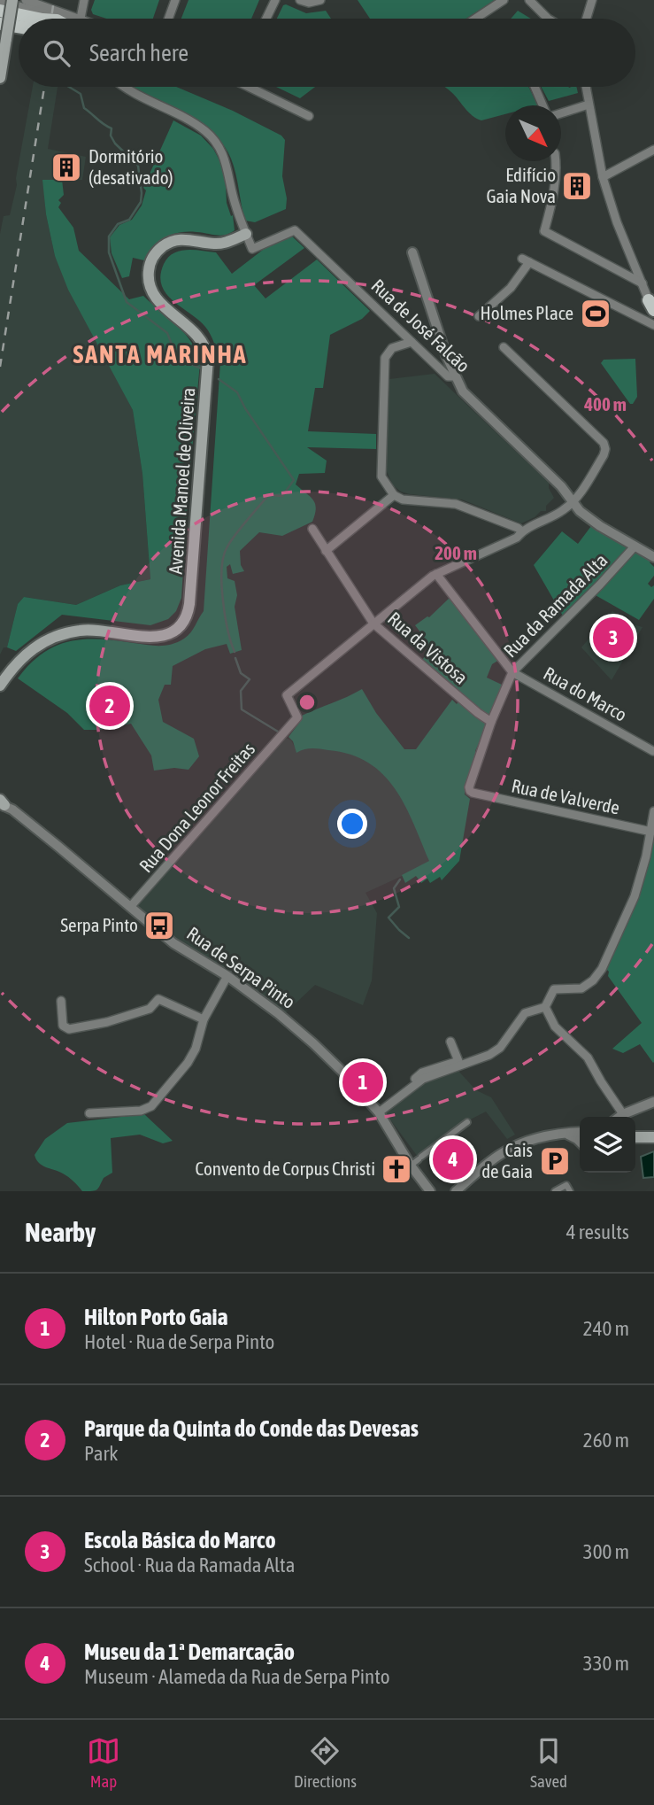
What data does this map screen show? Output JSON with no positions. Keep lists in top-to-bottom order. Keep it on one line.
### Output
{"streets":{"main road":["Avenida Manoel de Oliveira"],"street":["Rua de José Falcão","Rua da Ramada Alta","Rua da Vistosa","Rua do Marco","Rua de Valverde","Rua Dona Leonor Freitas","Rua de Serpa Pinto"]},"crossings":[["Rua de José Falcão","Avenida Manoel de Oliveira"],["Rua de José Falcão","Rua da Ramada Alta"],["Rua da Ramada Alta","Rua da Vistosa"],["Rua da Ramada Alta","Rua do Marco"],["Rua da Ramada Alta","Rua de Valverde"],["Rua da Vistosa","Rua Dona Leonor Freitas"],["Rua Dona Leonor Freitas","Rua de Serpa Pinto"]],"districts":["SANTA MARINHA"],"places":{"building":["Dormitório (desativado)","Edifício Gaia Nova"],"sports":["Holmes Place"],"bus stop":["Serpa Pinto"],"parking":["Cais de Gaia"],"church":["Convento de Corpus Christi"]},"north":"bottom right","page":{"search":"Search here","pins":["3","2","1","4"],"heading":["Nearby","4 results"],"list":[{"mark":"1","name":"Hilton Porto Gaia","note":"Hotel · Rua de Serpa Pinto","value":"240 m"},{"mark":"2","name":"Parque da Quinta do Conde das Devesas","note":"Park","value":"260 m"},{"mark":"3","name":"Escola Básica do Marco","note":"School · Rua da Ramada Alta","value":"300 m"},{"mark":"4","name":"Museu da 1ª Demarcação","note":"Museum · Alameda da Rua de Serpa Pinto","value":"330 m"}],"nav":["Map","Directions","Saved"]},"rings":["400 m","200 m"]}
